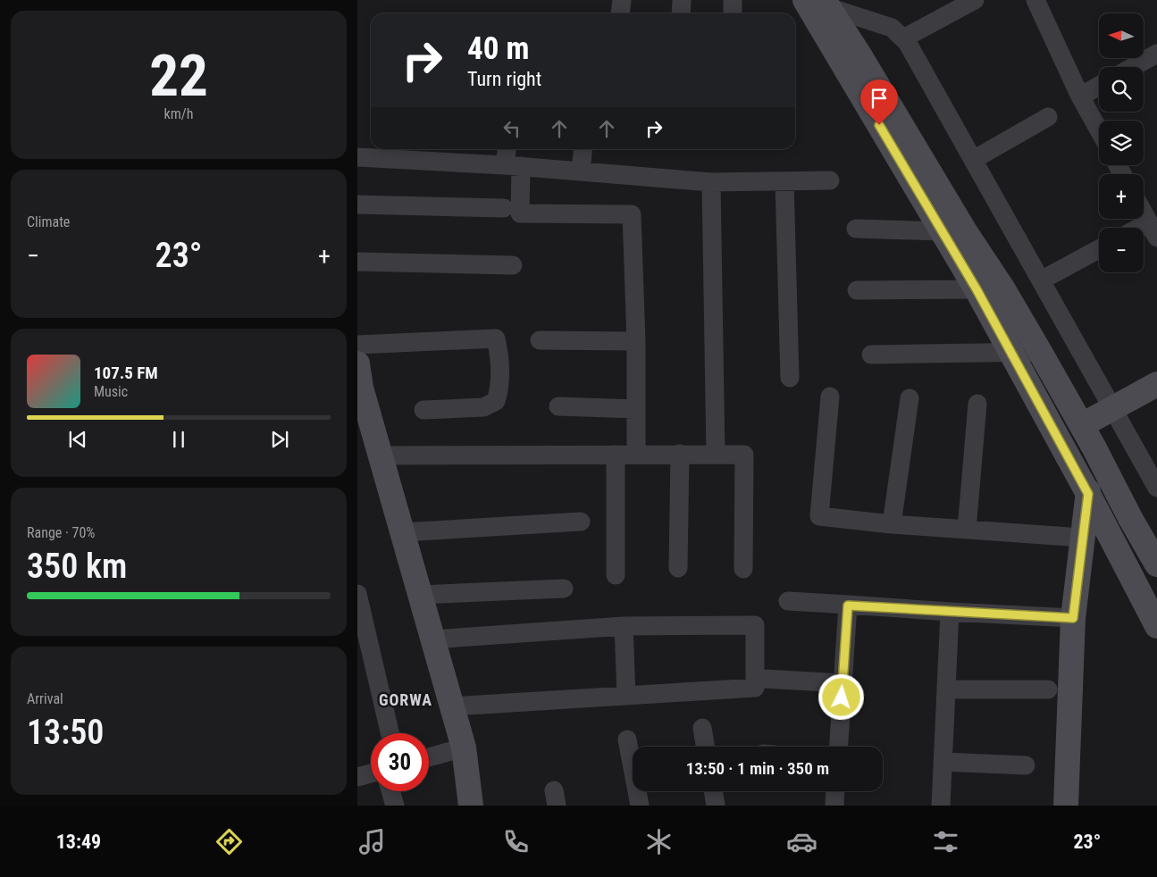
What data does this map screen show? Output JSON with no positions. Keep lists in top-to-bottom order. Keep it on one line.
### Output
{"districts":["GORWA"],"north":"left","page":{"tile":[["22","km/h"],"Climate",["Range · 70%","350 km"],["Arrival","13:50"]],"map_buttons":["+","−"],"turn":["40 m","Turn right"],"heat":["−","23°","+"],"song":["107.5 FM","Music"],"limit":"30","trip":"13:50 · 1 min · 350 m","tabs":["13:49","23°"]}}
